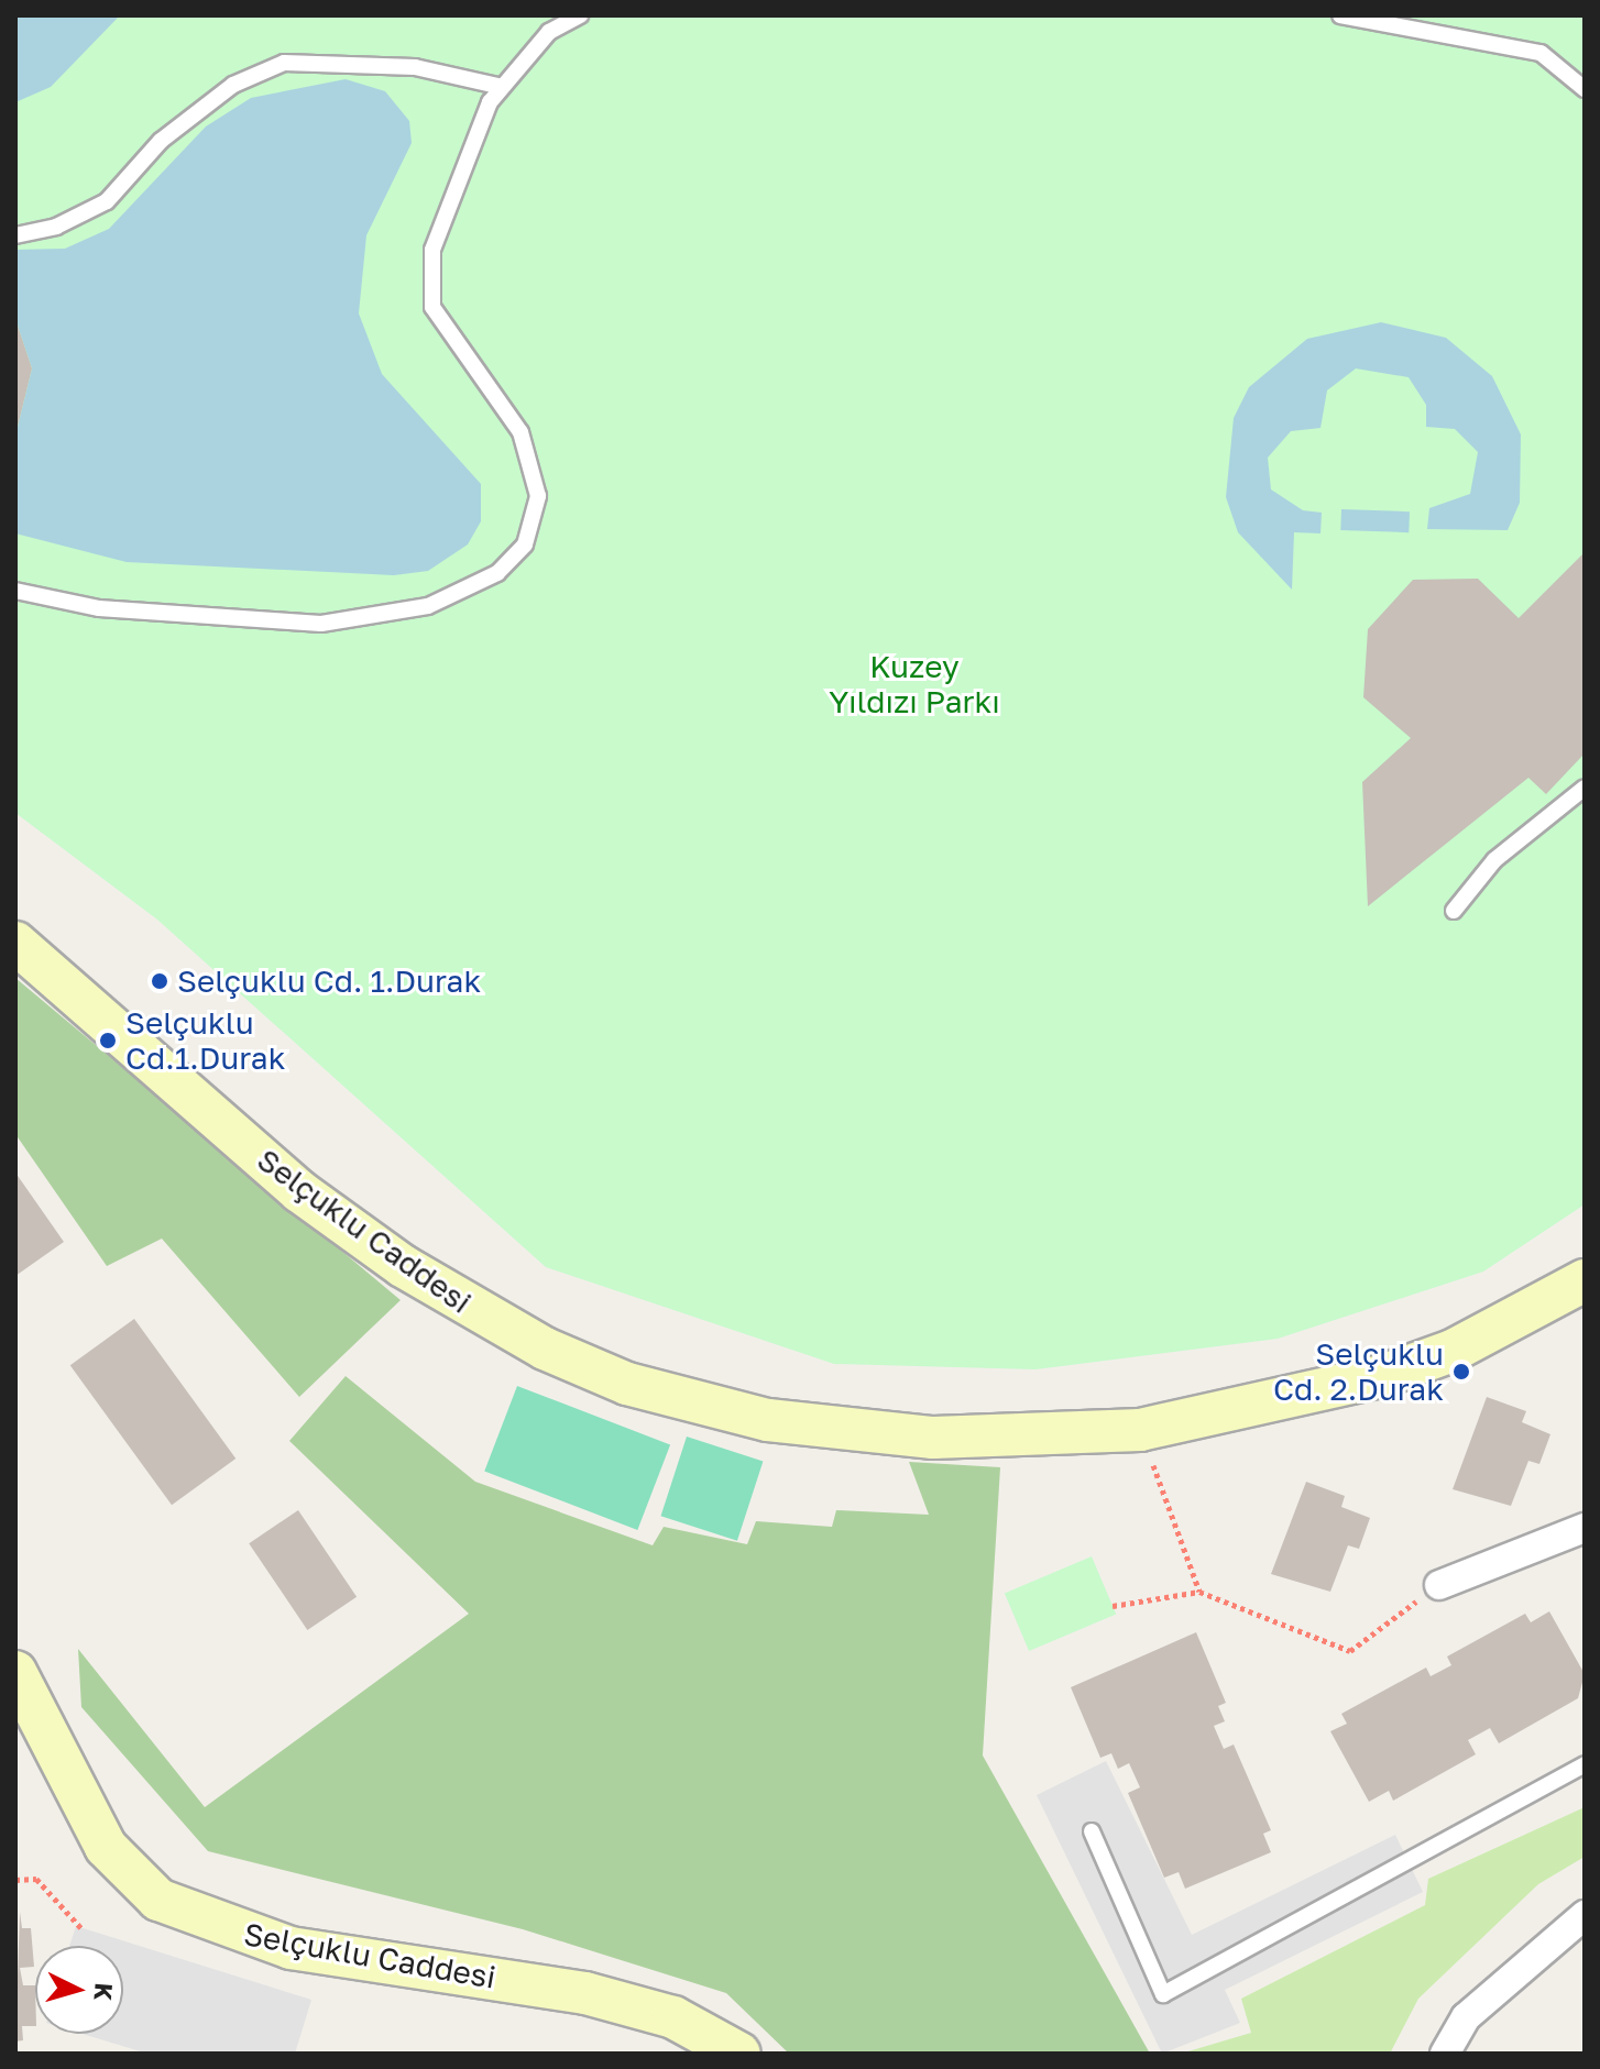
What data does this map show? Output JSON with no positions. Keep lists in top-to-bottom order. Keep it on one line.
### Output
{"streets":{"street":["Selçuklu Caddesi"]},"parks":["Kuzey Yıldızı Parkı"],"places":["Selçuklu Cd. 1.Durak","Selçuklu Cd.1.Durak","Selçuklu Cd. 2.Durak"],"north":"right"}
